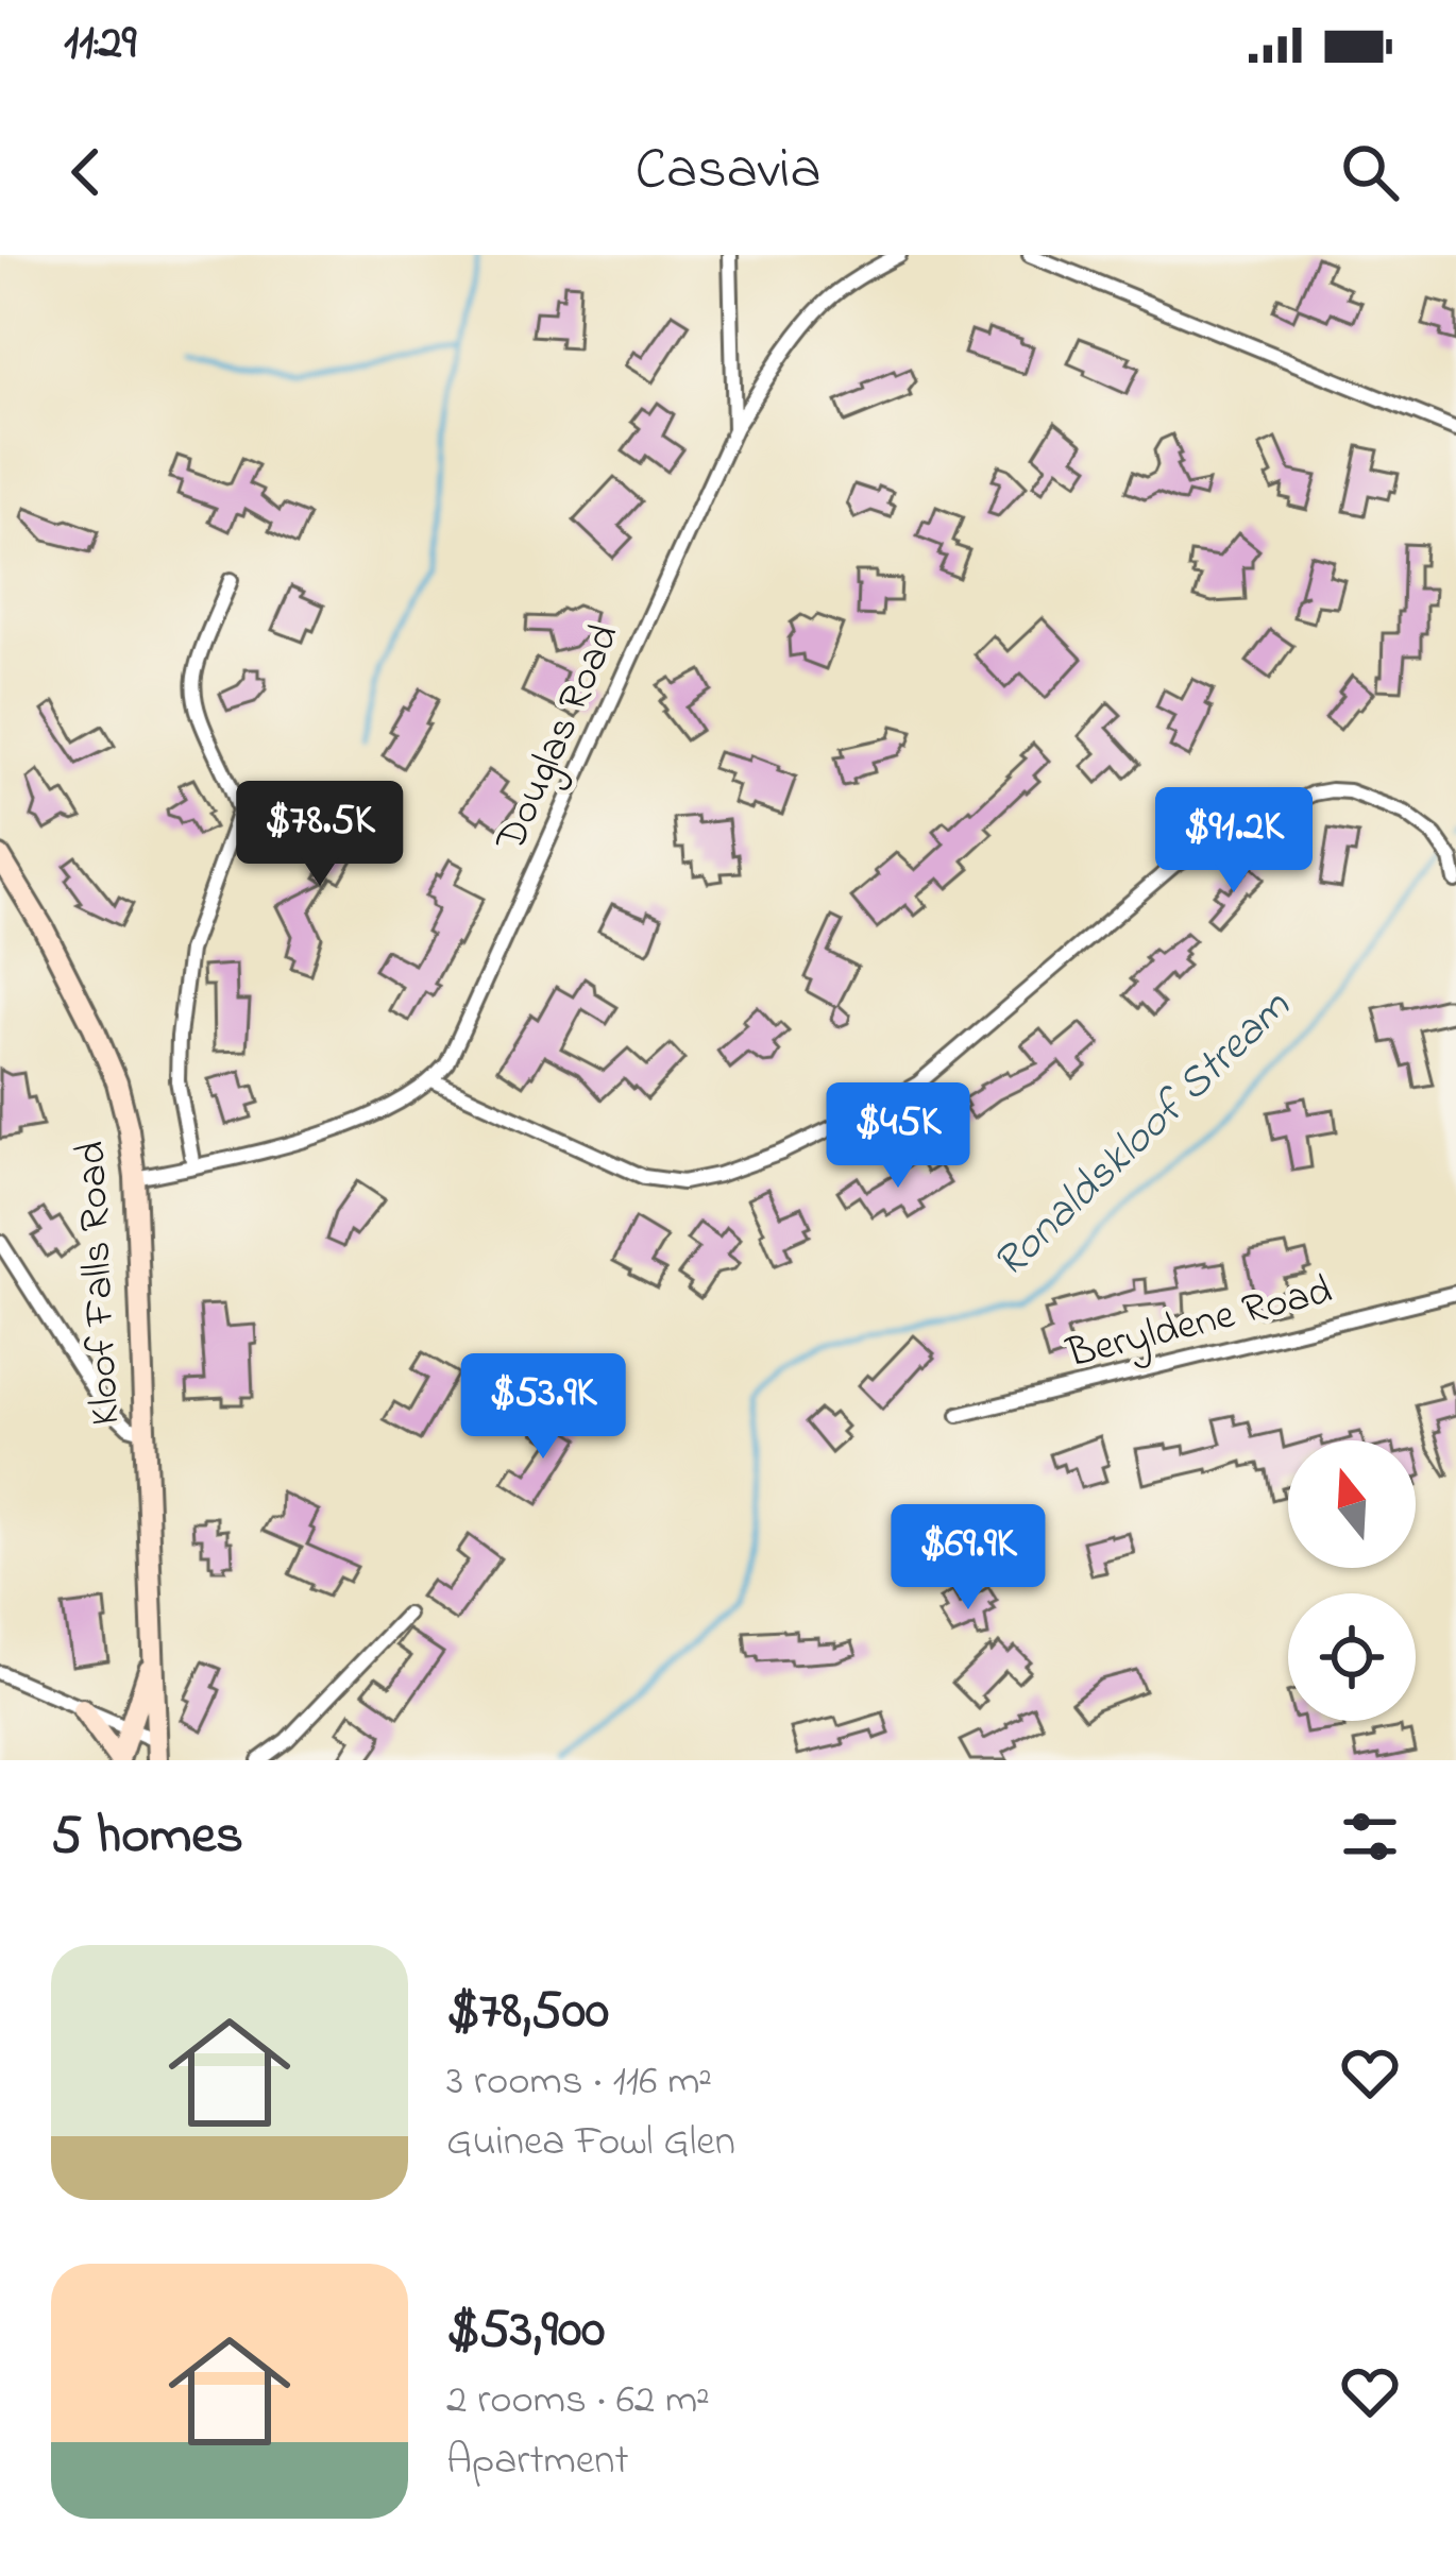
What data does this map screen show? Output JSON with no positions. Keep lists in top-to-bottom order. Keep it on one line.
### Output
{"streets":{"main road":["Kloof Falls Road"],"street":["Douglas Road","Beryldene Road"]},"crossings":[["Douglas Road","Kloof Falls Road"]],"water":["Ronaldskloof Stream"],"north":"top","page":{"status":"11:29","header":"Casavia","price":["$78.5K","$91.2K","$45K","$53.9K","$69.9K"],"heading":"5 homes","list":[{"name":"$78,500","note":"3 rooms · 116 m² · Guinea Fowl Glen"},{"name":"$53,900","note":"2 rooms · 62 m² · Apartment"}]}}
